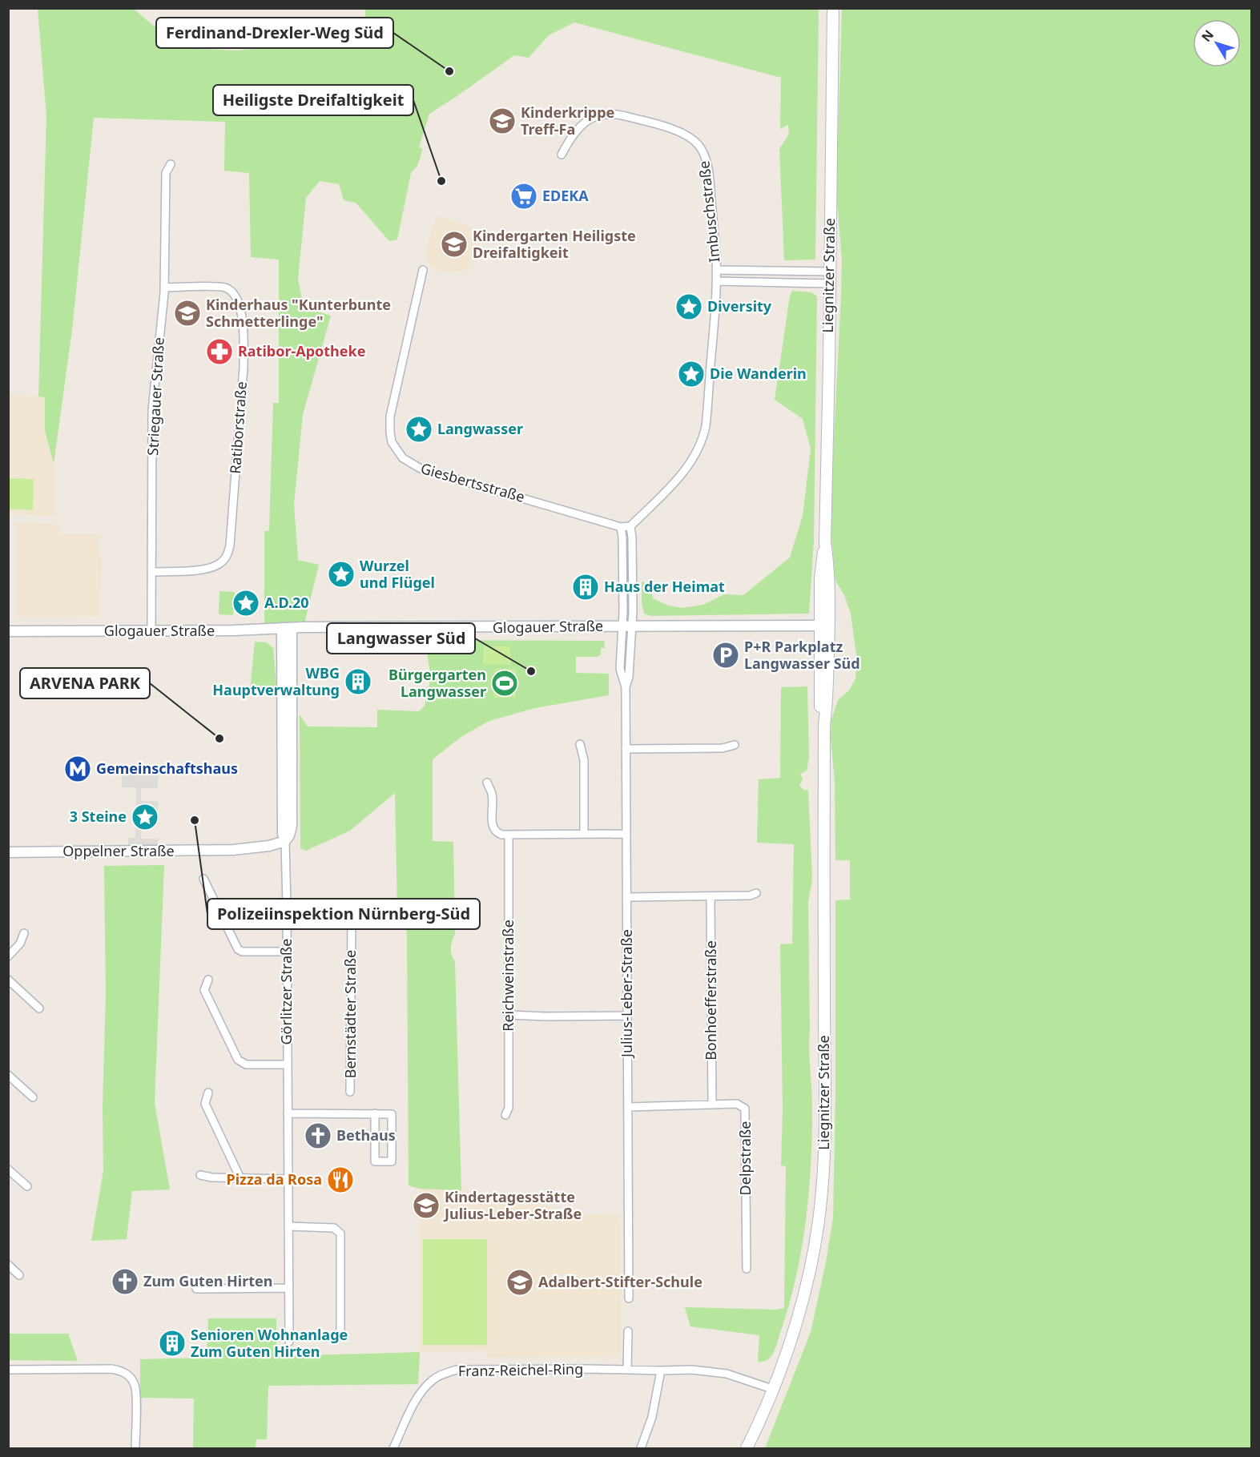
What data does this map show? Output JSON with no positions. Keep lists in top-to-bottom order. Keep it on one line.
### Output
{"streets":{"main road":["Liegnitzer Straße"],"street":["Imbuschstraße","Striegauer Straße","Ratiborstraße","Giesbertsstraße","Glogauer Straße","Oppelner Straße","Reichweinstraße","Görlitzer Straße","Julius-Leber-Straße","Bonhoefferstraße","Bernstädter Straße","Delpstraße","Franz-Reichel-Ring"]},"crossings":[["Imbuschstraße","Liegnitzer Straße"],["Liegnitzer Straße","Glogauer Straße"],["Liegnitzer Straße","Franz-Reichel-Ring"],["Striegauer Straße","Ratiborstraße"],["Striegauer Straße","Glogauer Straße"],["Glogauer Straße","Görlitzer Straße"],["Glogauer Straße","Julius-Leber-Straße"],["Oppelner Straße","Görlitzer Straße"],["Görlitzer Straße","Bernstädter Straße"],["Julius-Leber-Straße","Delpstraße"],["Bonhoefferstraße","Delpstraße"]],"places":{"other":["Ferdinand-Drexler-Weg Süd","Heiligste Dreifaltigkeit","Langwasser Süd","ARVENA PARK","Polizeiinspektion Nürnberg-Süd"],"school or university":["Kinderkrippe Treff-Fa","Kindergarten Heiligste Dreifaltigkeit","Kinderhaus \"Kunterbunte Schmetterlinge\"","Kindertagesstätte Julius-Leber-Straße","Adalbert-Stifter-Schule"],"supermarket":["EDEKA"],"place":["Diversity","Die Wanderin","Langwasser","Wurzel und Flügel","A.D.20","3 Steine"],"pharmacy":["Ratibor-Apotheke"],"building":["Haus der Heimat","WBG Hauptverwaltung","Senioren Wohnanlage Zum Guten Hirten"],"parking":["P+R Parkplatz Langwasser Süd"],"sports":["Bürgergarten Langwasser"],"metro station":["Gemeinschaftshaus"],"church":["Bethaus","Zum Guten Hirten"],"restaurant":["Pizza da Rosa"]},"north":"top left"}
